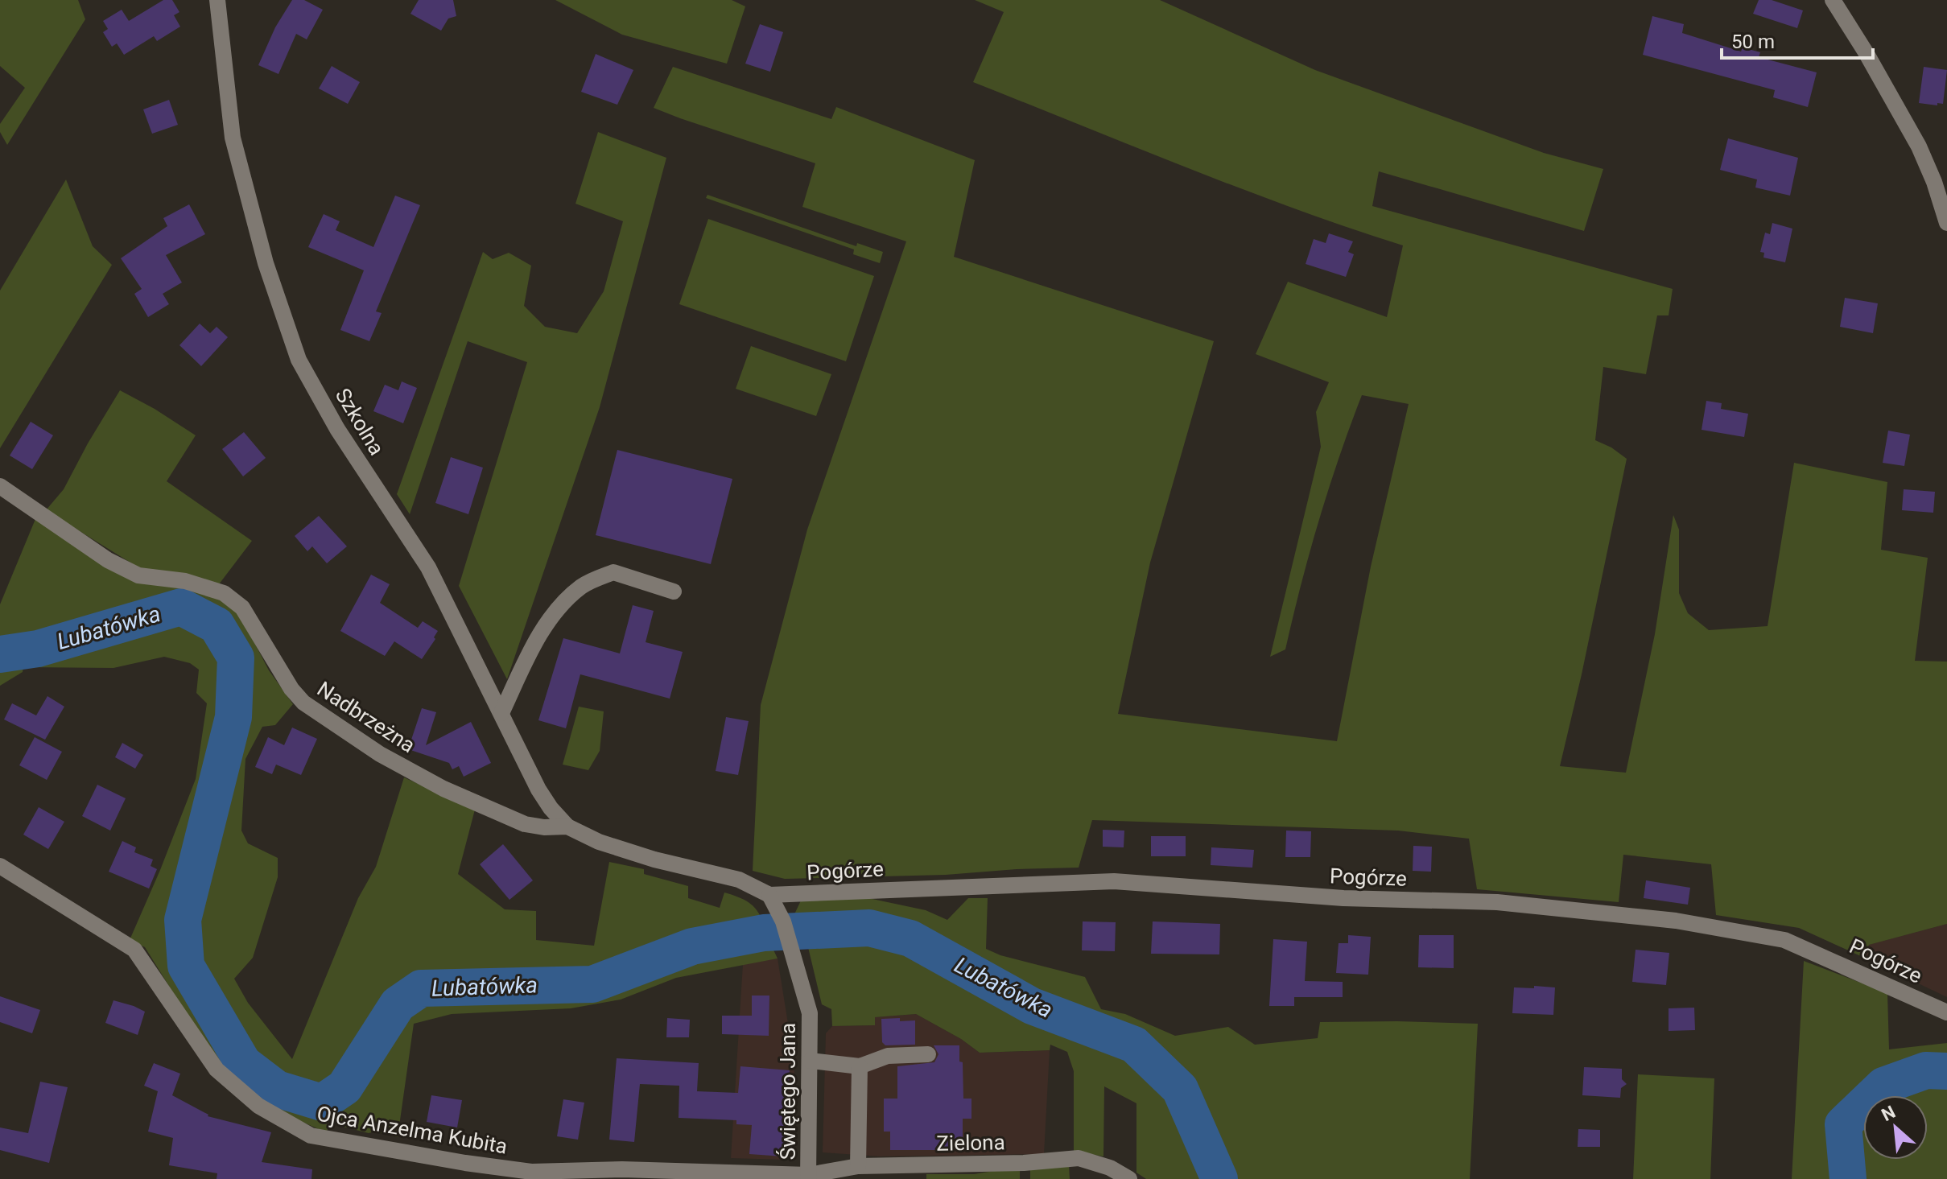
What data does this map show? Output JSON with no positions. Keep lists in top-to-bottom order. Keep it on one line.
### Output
{"streets":{"street":["Szkolna","Nadbrzeżna","Pogórze","Świętego Jana","Ojca Anzelma Kubita","Zielona"]},"crossings":[["Szkolna","Nadbrzeżna"],["Nadbrzeżna","Pogórze"],["Nadbrzeżna","Świętego Jana"],["Pogórze","Świętego Jana"],["Świętego Jana","Ojca Anzelma Kubita"],["Świętego Jana","Zielona"],["Ojca Anzelma Kubita","Zielona"]],"water":["Lubatówka"],"scale_bar":"50 m","north":"top left"}
